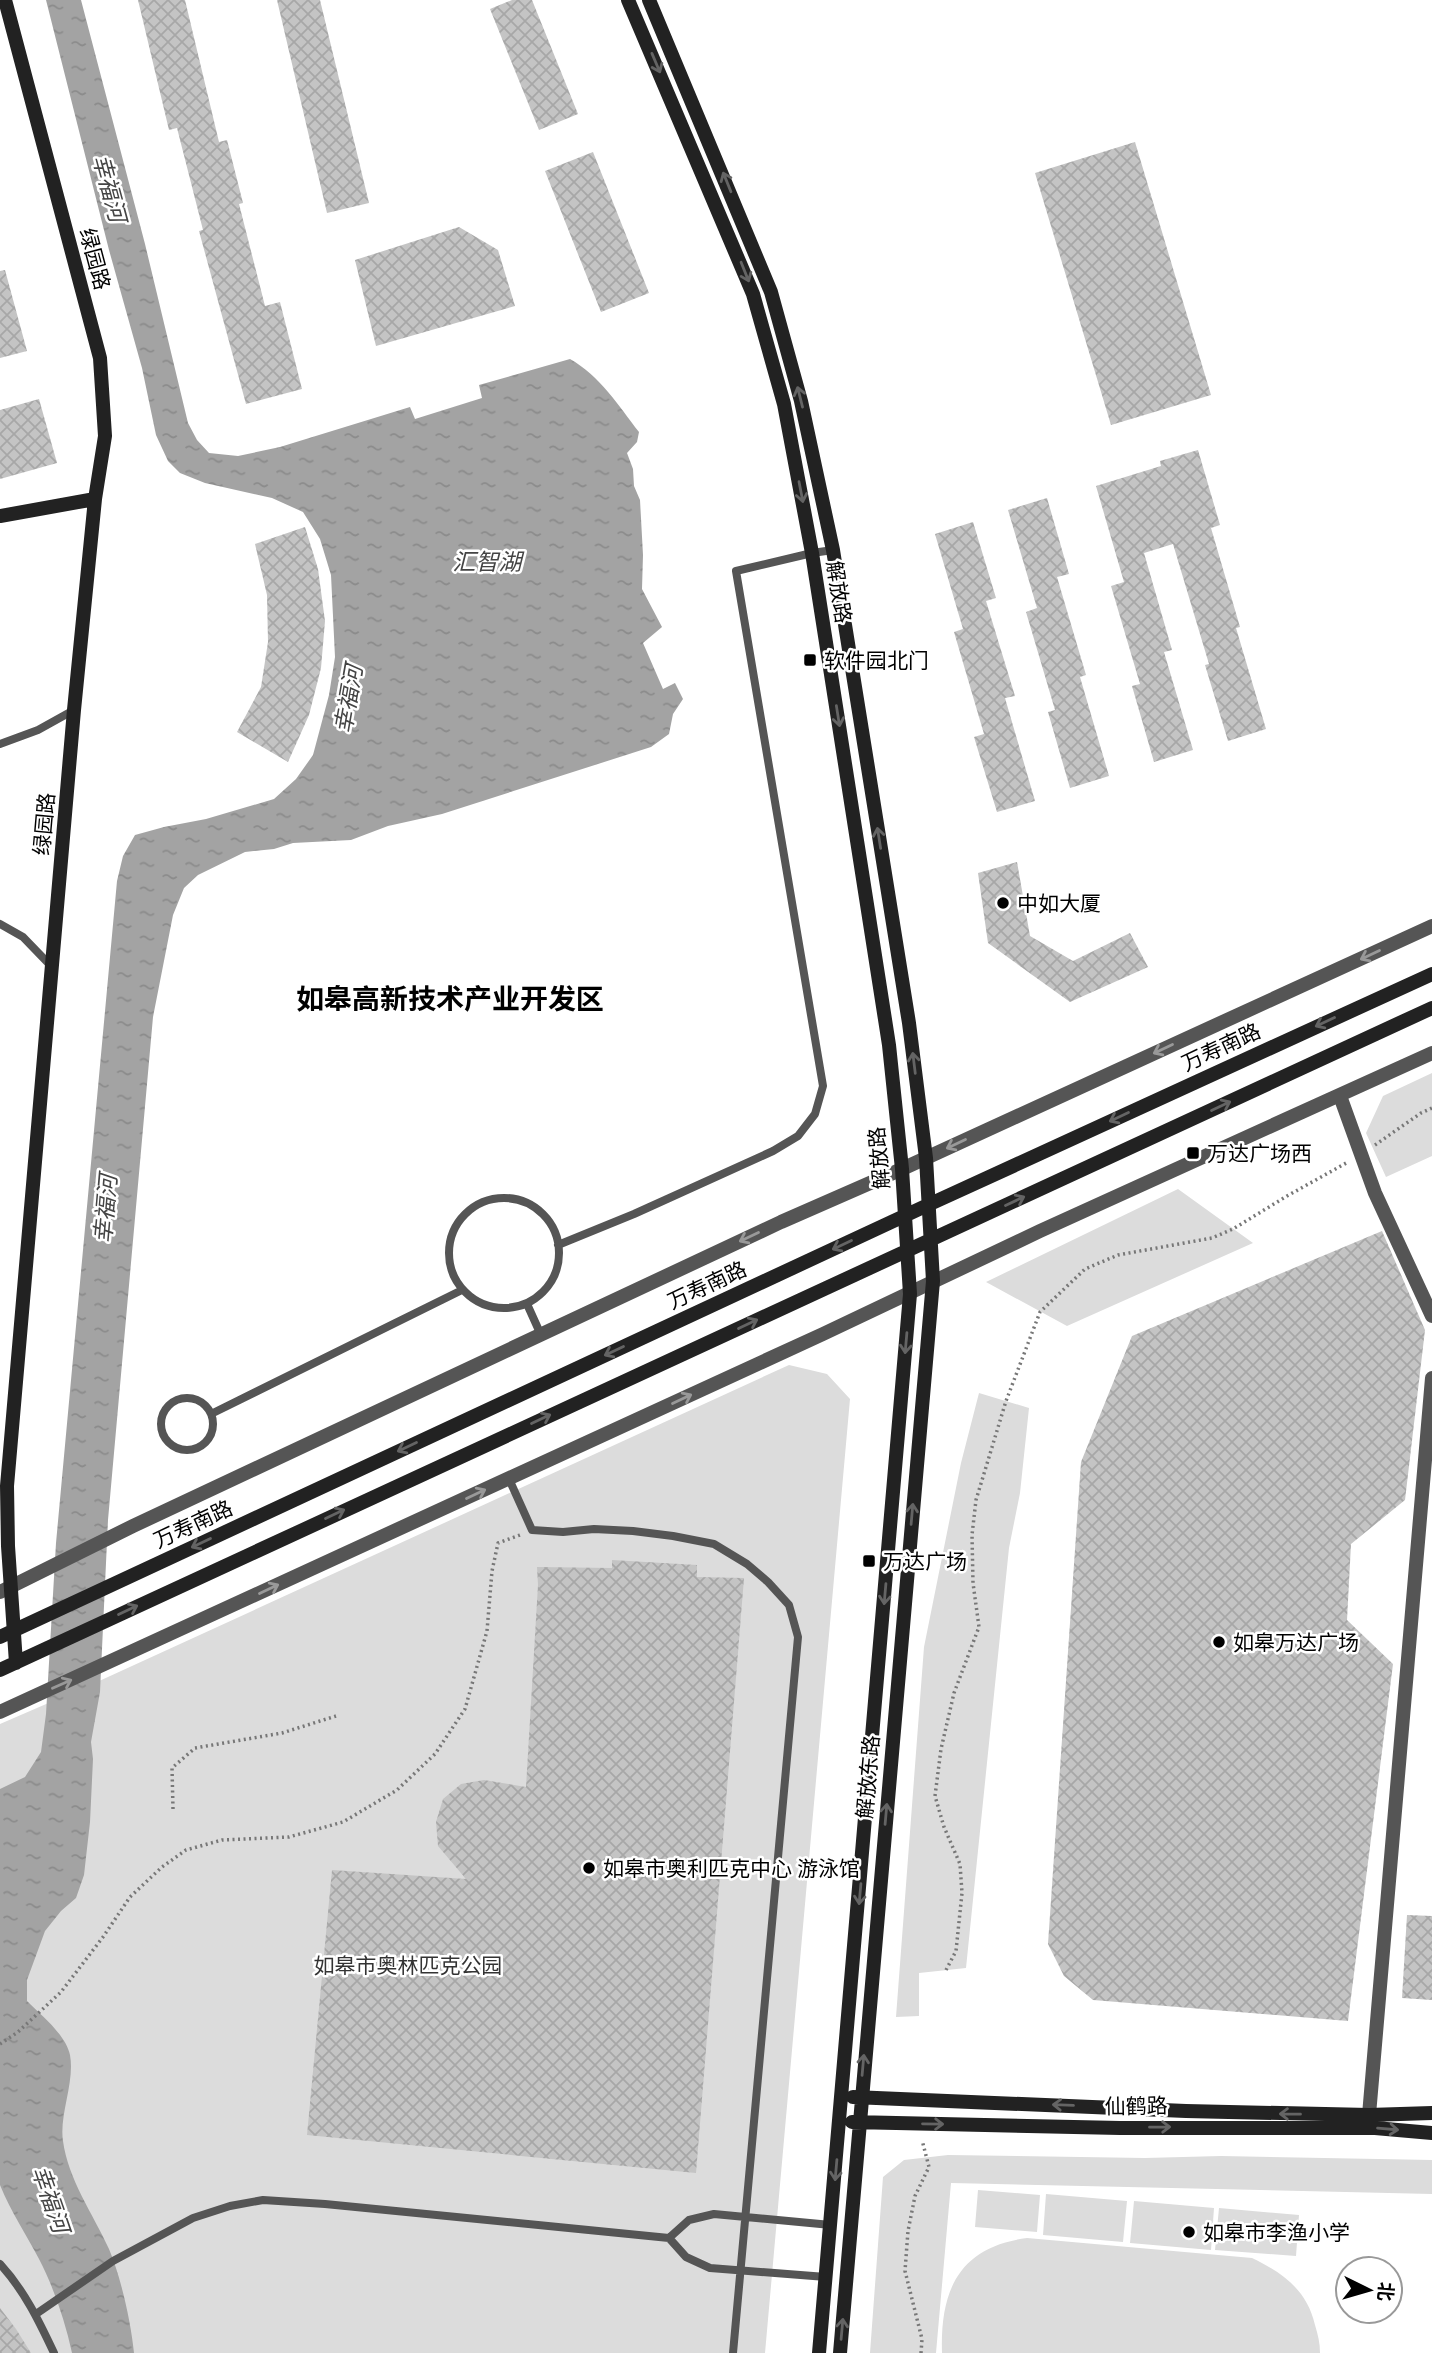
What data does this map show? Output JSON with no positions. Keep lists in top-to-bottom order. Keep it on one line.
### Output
{"streets":{"street":["绿园路","解放路","万寿南路","解放东路","仙鹤路"]},"crossings":[["绿园路","万寿南路"],["解放路","万寿南路"],["解放路","解放东路"],["万寿南路","解放东路"],["解放东路","仙鹤路"]],"districts":["如皋高新技术产业开发区"],"water":["幸福河","汇智湖"],"parks":["如皋市奥林匹克公园"],"places":{"transit":["软件园北门","万达广场西","万达广场"],"other":["中如大厦","如皋万达广场","如皋市奥利匹克中心 游泳馆","如皋市李渔小学"]},"north":"right"}
